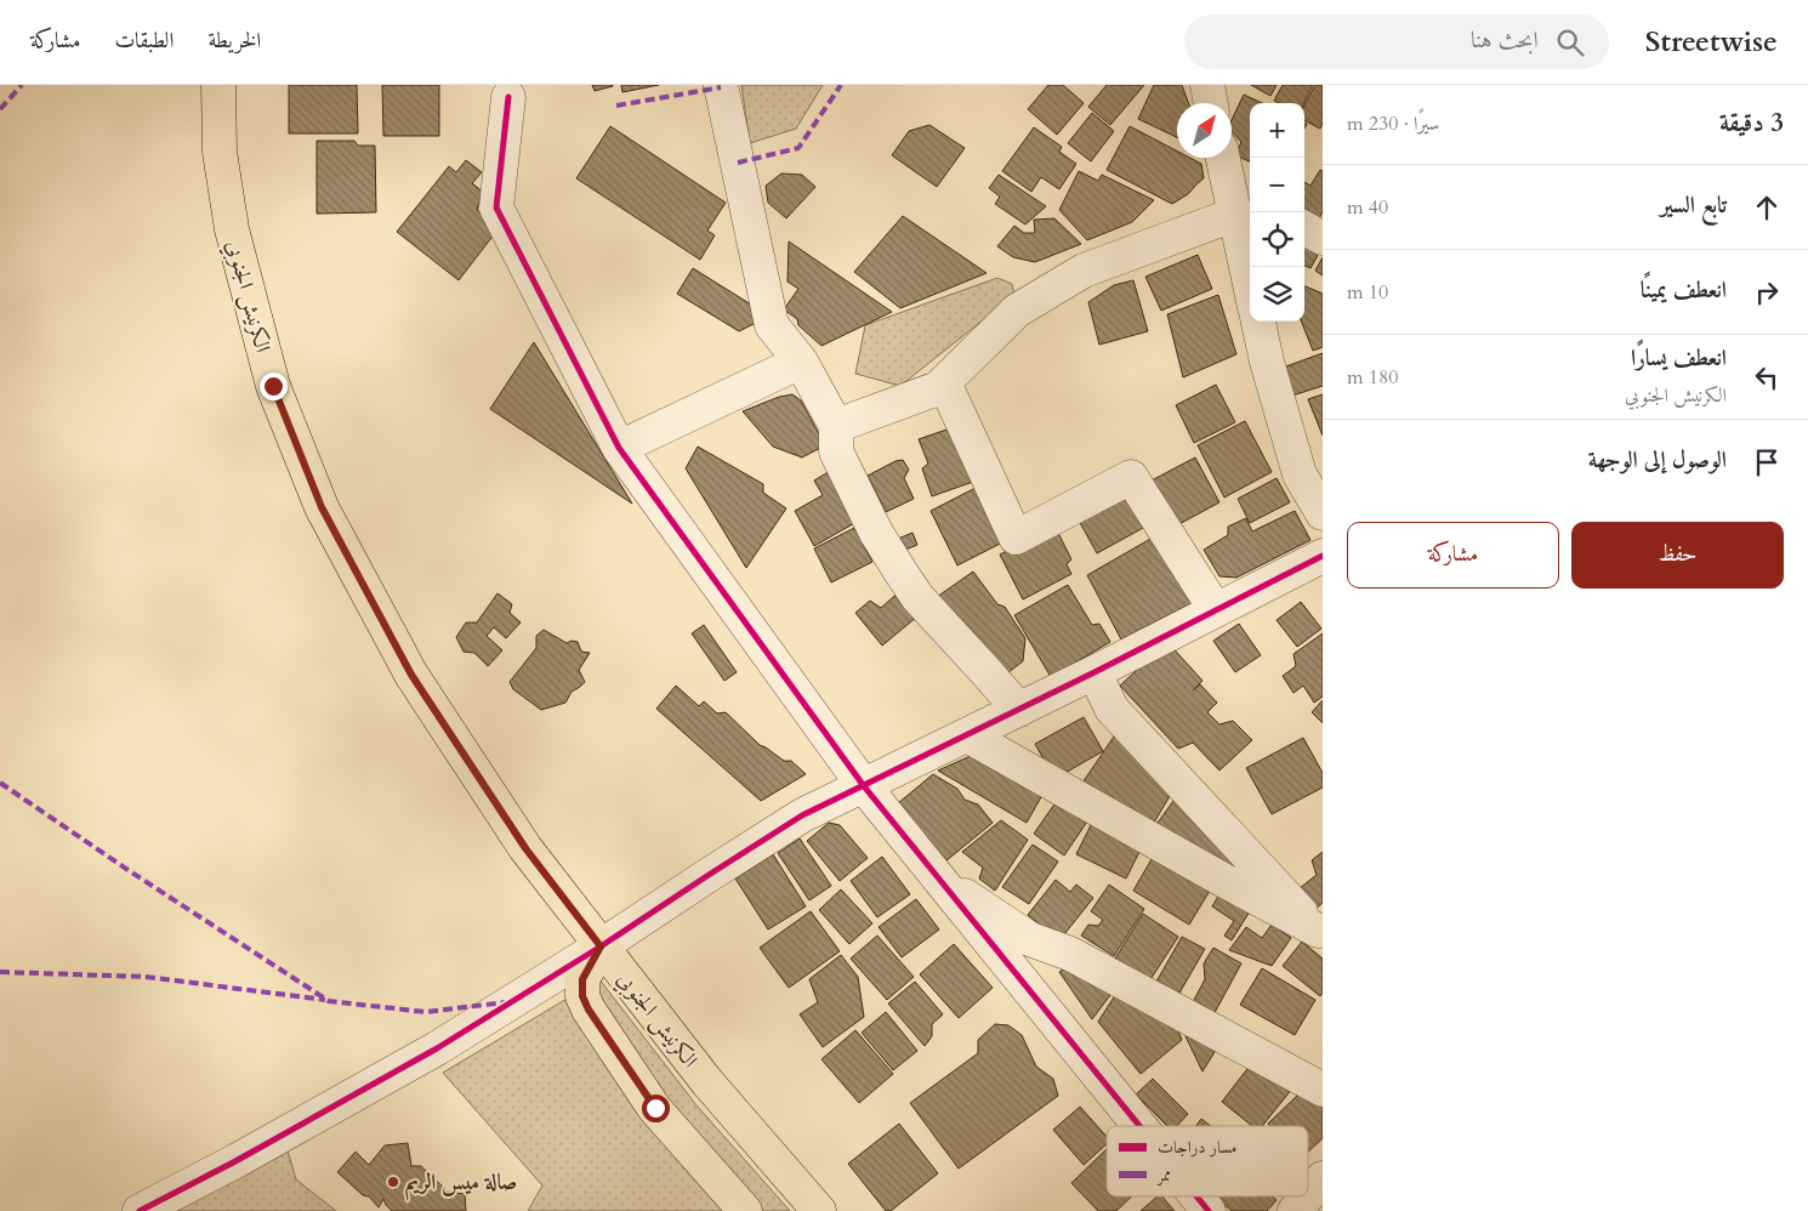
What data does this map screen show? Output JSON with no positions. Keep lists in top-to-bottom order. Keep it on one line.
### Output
{"streets":{"main road":["الكرنيش الجنوبي"]},"places":["صالة ميس الريم"],"legend":["مسار دراجات","ممر"],"north":"top right","page":{"header":"Streetwise","search":"ابحث هنا","nav":["الخريطة","الطبقات","مشاركة"],"heading":["3 دقيقة","سيرًا · 230 m"],"map_buttons":["+","−"],"list":[["تابع السير","40 m"],["انعطف يمينًا","10 m"],["انعطف يسارًا","الكرنيش الجنوبي","180 m"],"الوصول إلى الوجهة"],"buttons":["حفظ","مشاركة"]}}
